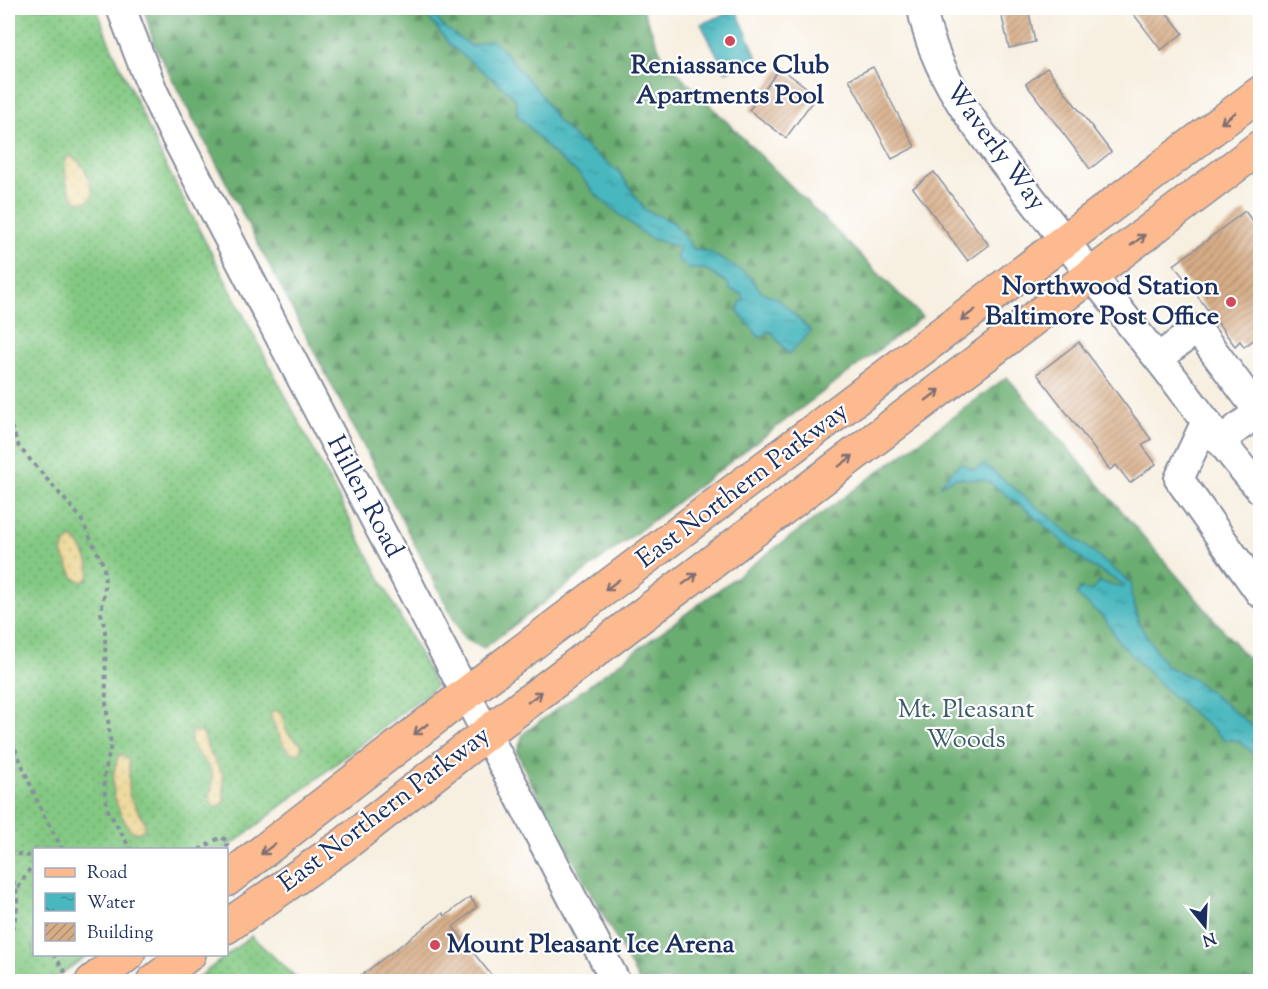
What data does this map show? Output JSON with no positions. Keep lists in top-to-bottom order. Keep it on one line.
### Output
{"streets":{"main road":["East Northern Parkway"],"street":["Waverly Way","Hillen Road"]},"crossings":[["Waverly Way","East Northern Parkway"],["East Northern Parkway","Hillen Road"]],"parks":["Mt. Pleasant Woods"],"places":["Reniassance Club Apartments Pool","Northwood Station Baltimore Post Office","Mount Pleasant Ice Arena"],"legend":["Road","Water","Building"],"north":"bottom"}
